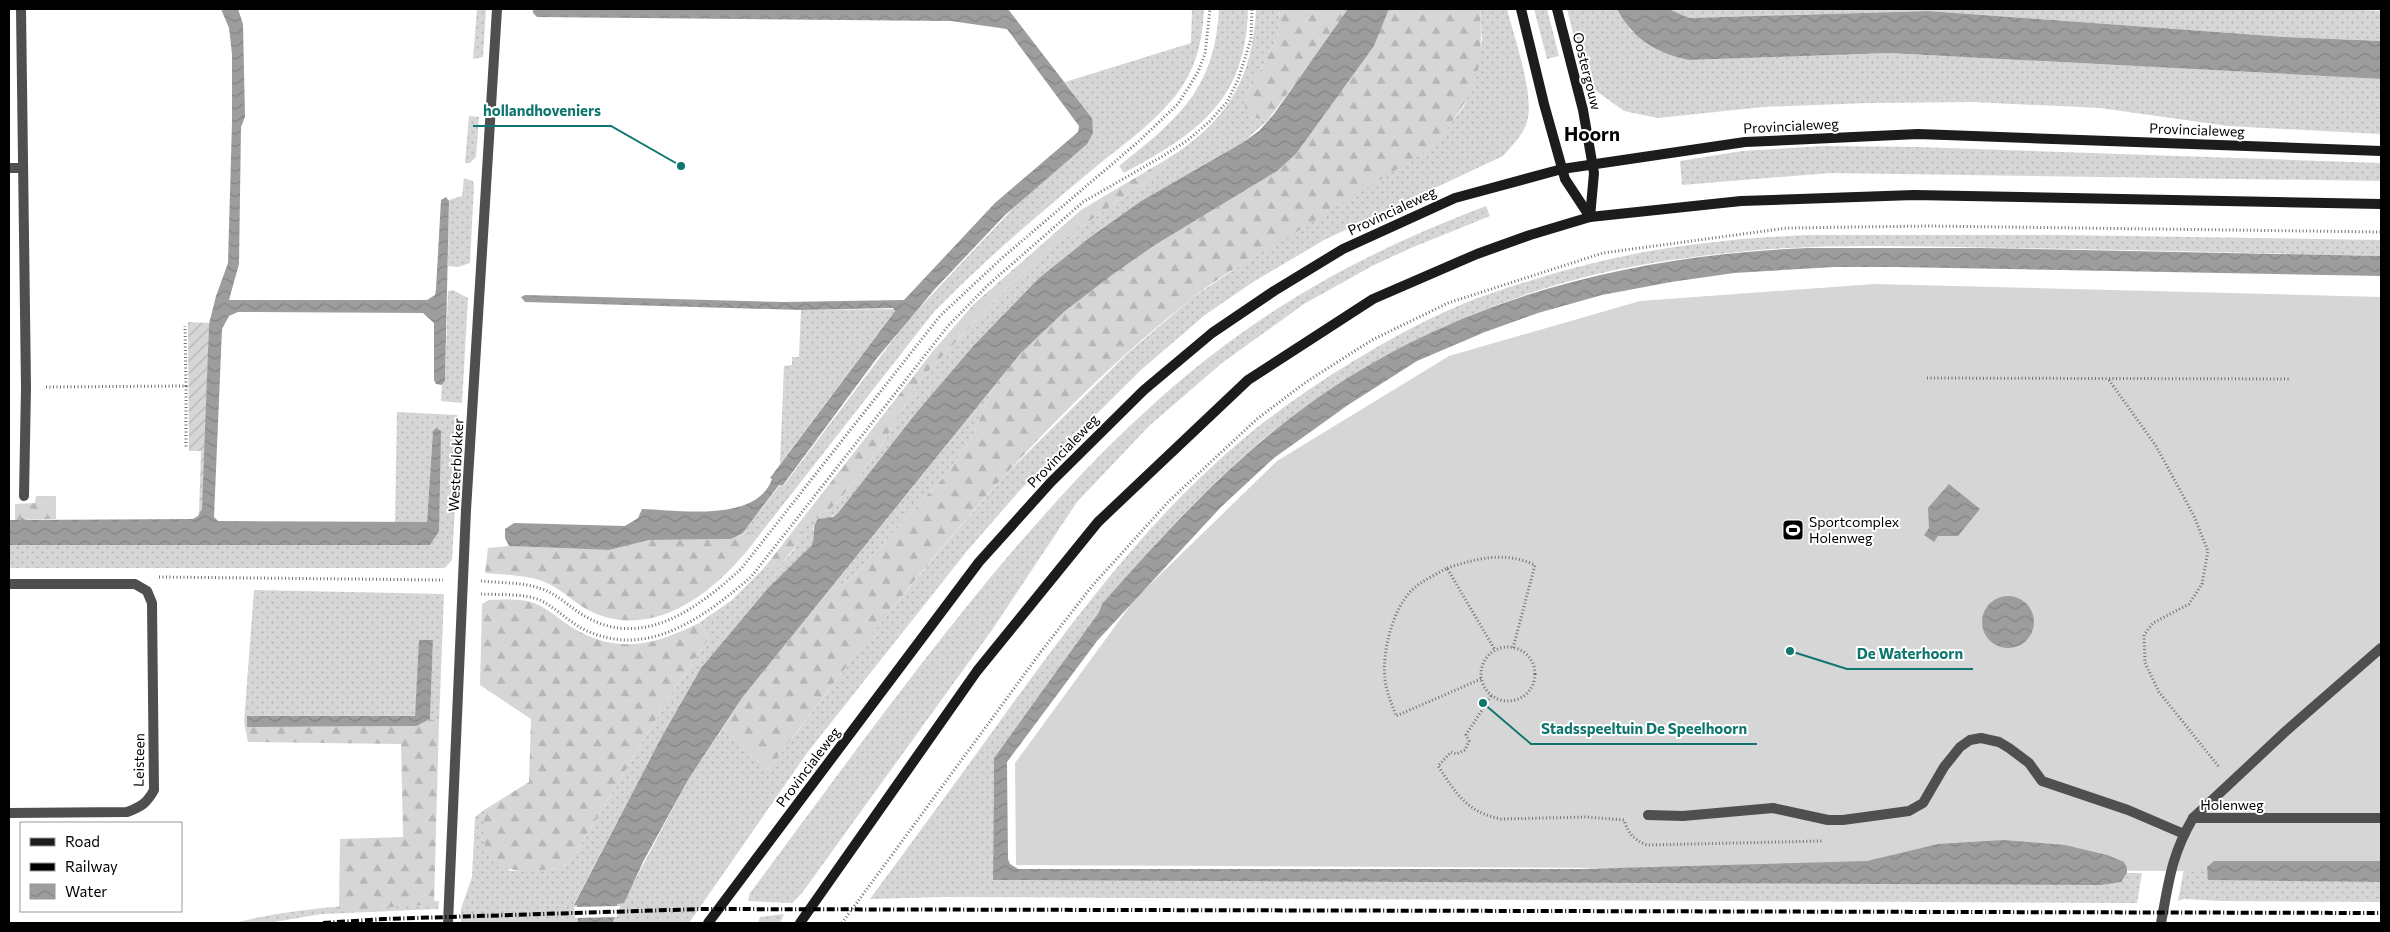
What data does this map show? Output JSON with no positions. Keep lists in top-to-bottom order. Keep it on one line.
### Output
{"streets":{"main road":["Oostergouw","Provincialeweg"],"street":["Westerblokker","Leisteen","Holenweg"]},"crossings":[["Oostergouw","Provincialeweg"]],"districts":["Hoorn"],"places":{"other":["hollandhoveniers","De Waterhoorn","Stadsspeeltuin De Speelhoorn"],"sports":["Sportcomplex Holenweg"]},"legend":["Road","Railway","Water"]}
